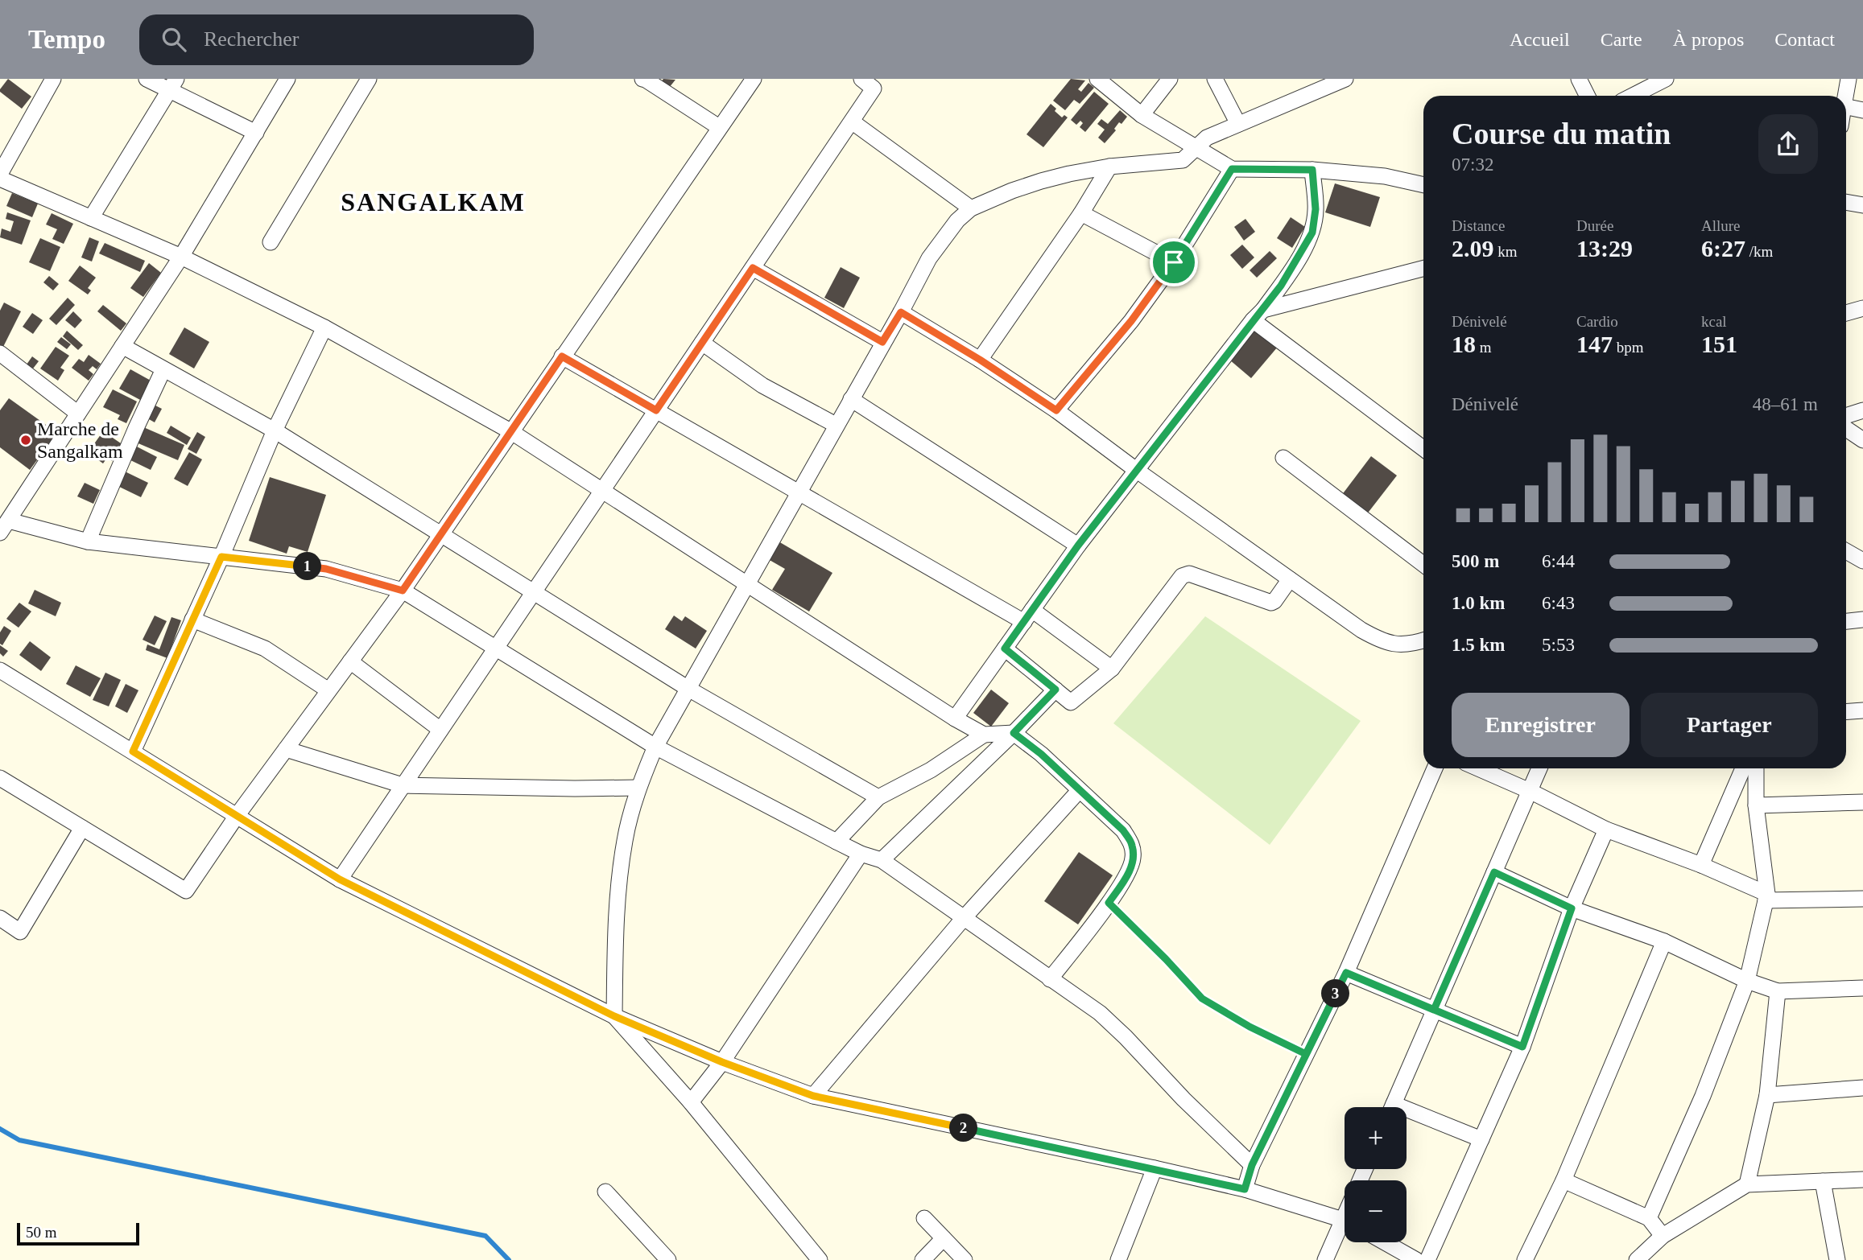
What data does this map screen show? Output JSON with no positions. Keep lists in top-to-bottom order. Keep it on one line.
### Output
{"districts":["SANGALKAM"],"places":["Marche de Sangalkam"],"scale_bar":"50 m","page":{"header":"Tempo","search":"Rechercher","nav":["Accueil","Carte","À propos","Contact"],"heading":["Course du matin","07:32"],"stats":[["Distance","2.09 km"],["Durée","13:29"],["Allure","6:27 /km"],["Dénivelé","18 m"],["Cardio","147 bpm"],["kcal","151"]],"chart":["Dénivelé","48–61 m"],"list":[{"name":"500 m","note":"6:44"},{"name":"1.0 km","note":"6:43"},{"name":"1.5 km","note":"5:53"}],"pins":["1","3","2"],"buttons":["Enregistrer","Partager"],"map_buttons":["+","−"],"scale":"50 m"}}
